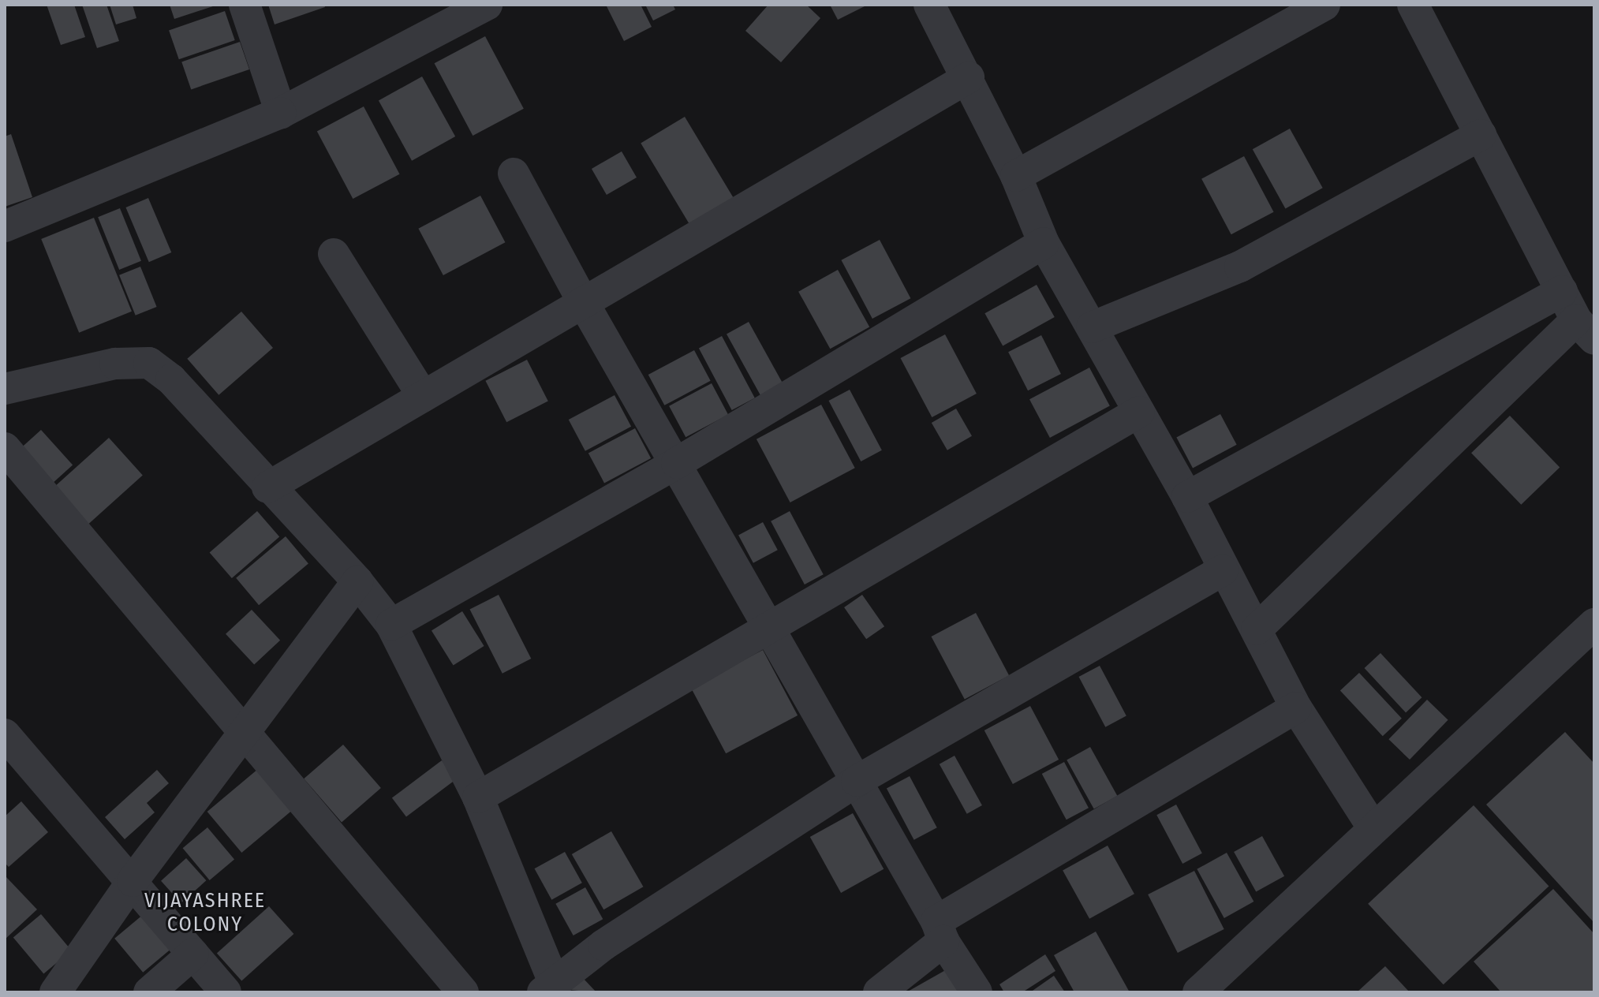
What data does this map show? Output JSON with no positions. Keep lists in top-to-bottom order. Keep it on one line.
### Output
{"districts":["VIJAYASHREE COLONY"]}
